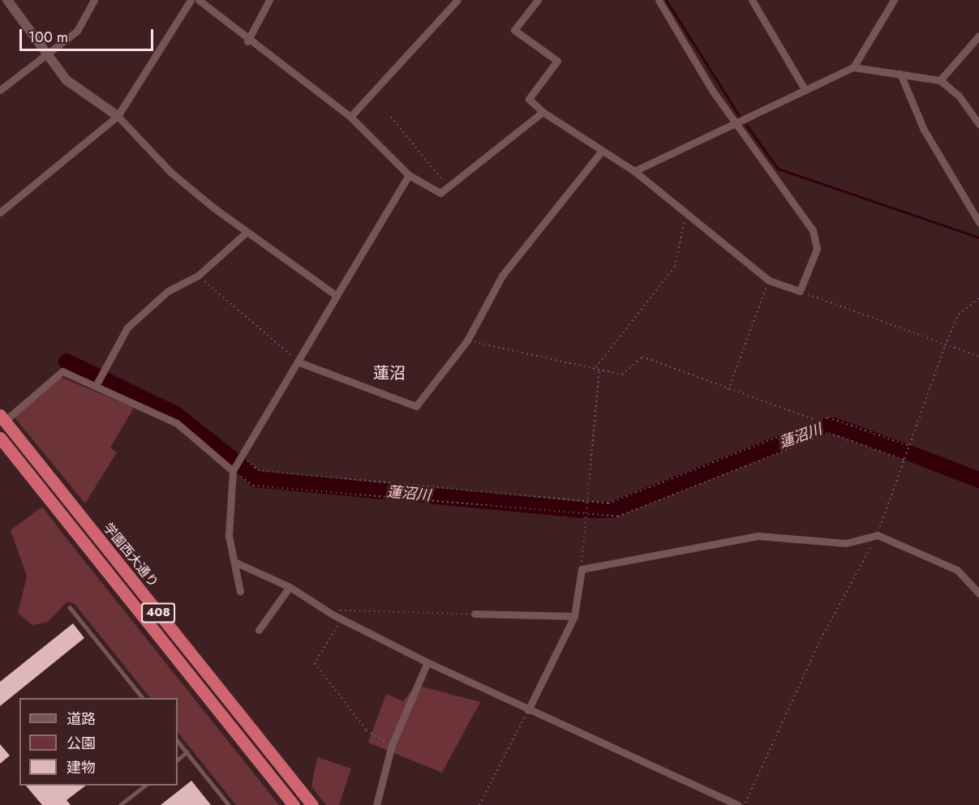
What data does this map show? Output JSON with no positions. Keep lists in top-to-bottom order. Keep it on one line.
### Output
{"streets":{"highway":["学園西大通り","408"]},"districts":["蓮沼"],"water":["蓮沼川"],"legend":["道路","公園","建物"],"scale_bar":"100 m"}
